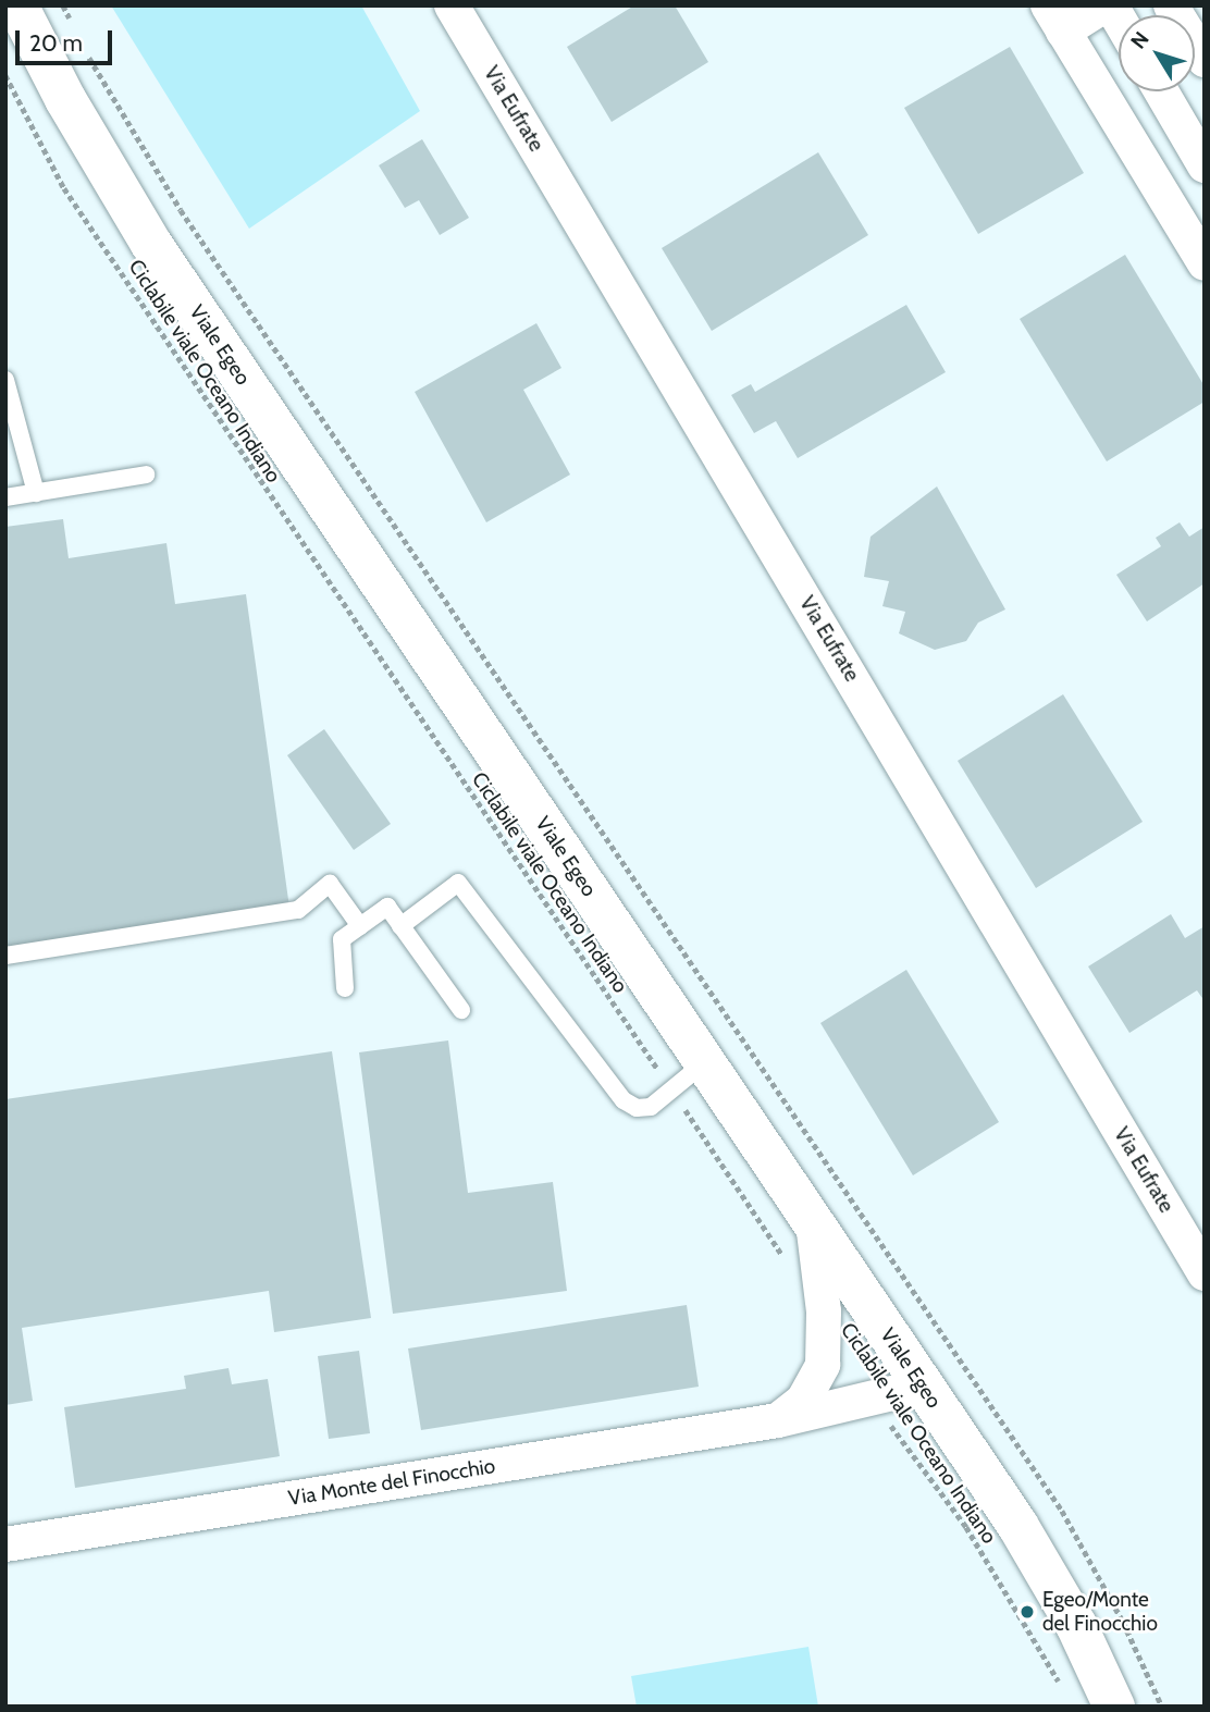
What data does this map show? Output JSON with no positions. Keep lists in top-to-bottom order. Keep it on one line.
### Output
{"streets":{"main road":["Viale Egeo"],"street":["Via Eufrate","Via Monte del Finocchio"],"path":["Ciclabile viale Oceano Indiano"]},"crossings":[["Viale Egeo","Via Monte del Finocchio"],["Ciclabile viale Oceano Indiano","Via Monte del Finocchio"]],"places":["Egeo/Monte del Finocchio"],"scale_bar":"20 m","north":"top left"}
